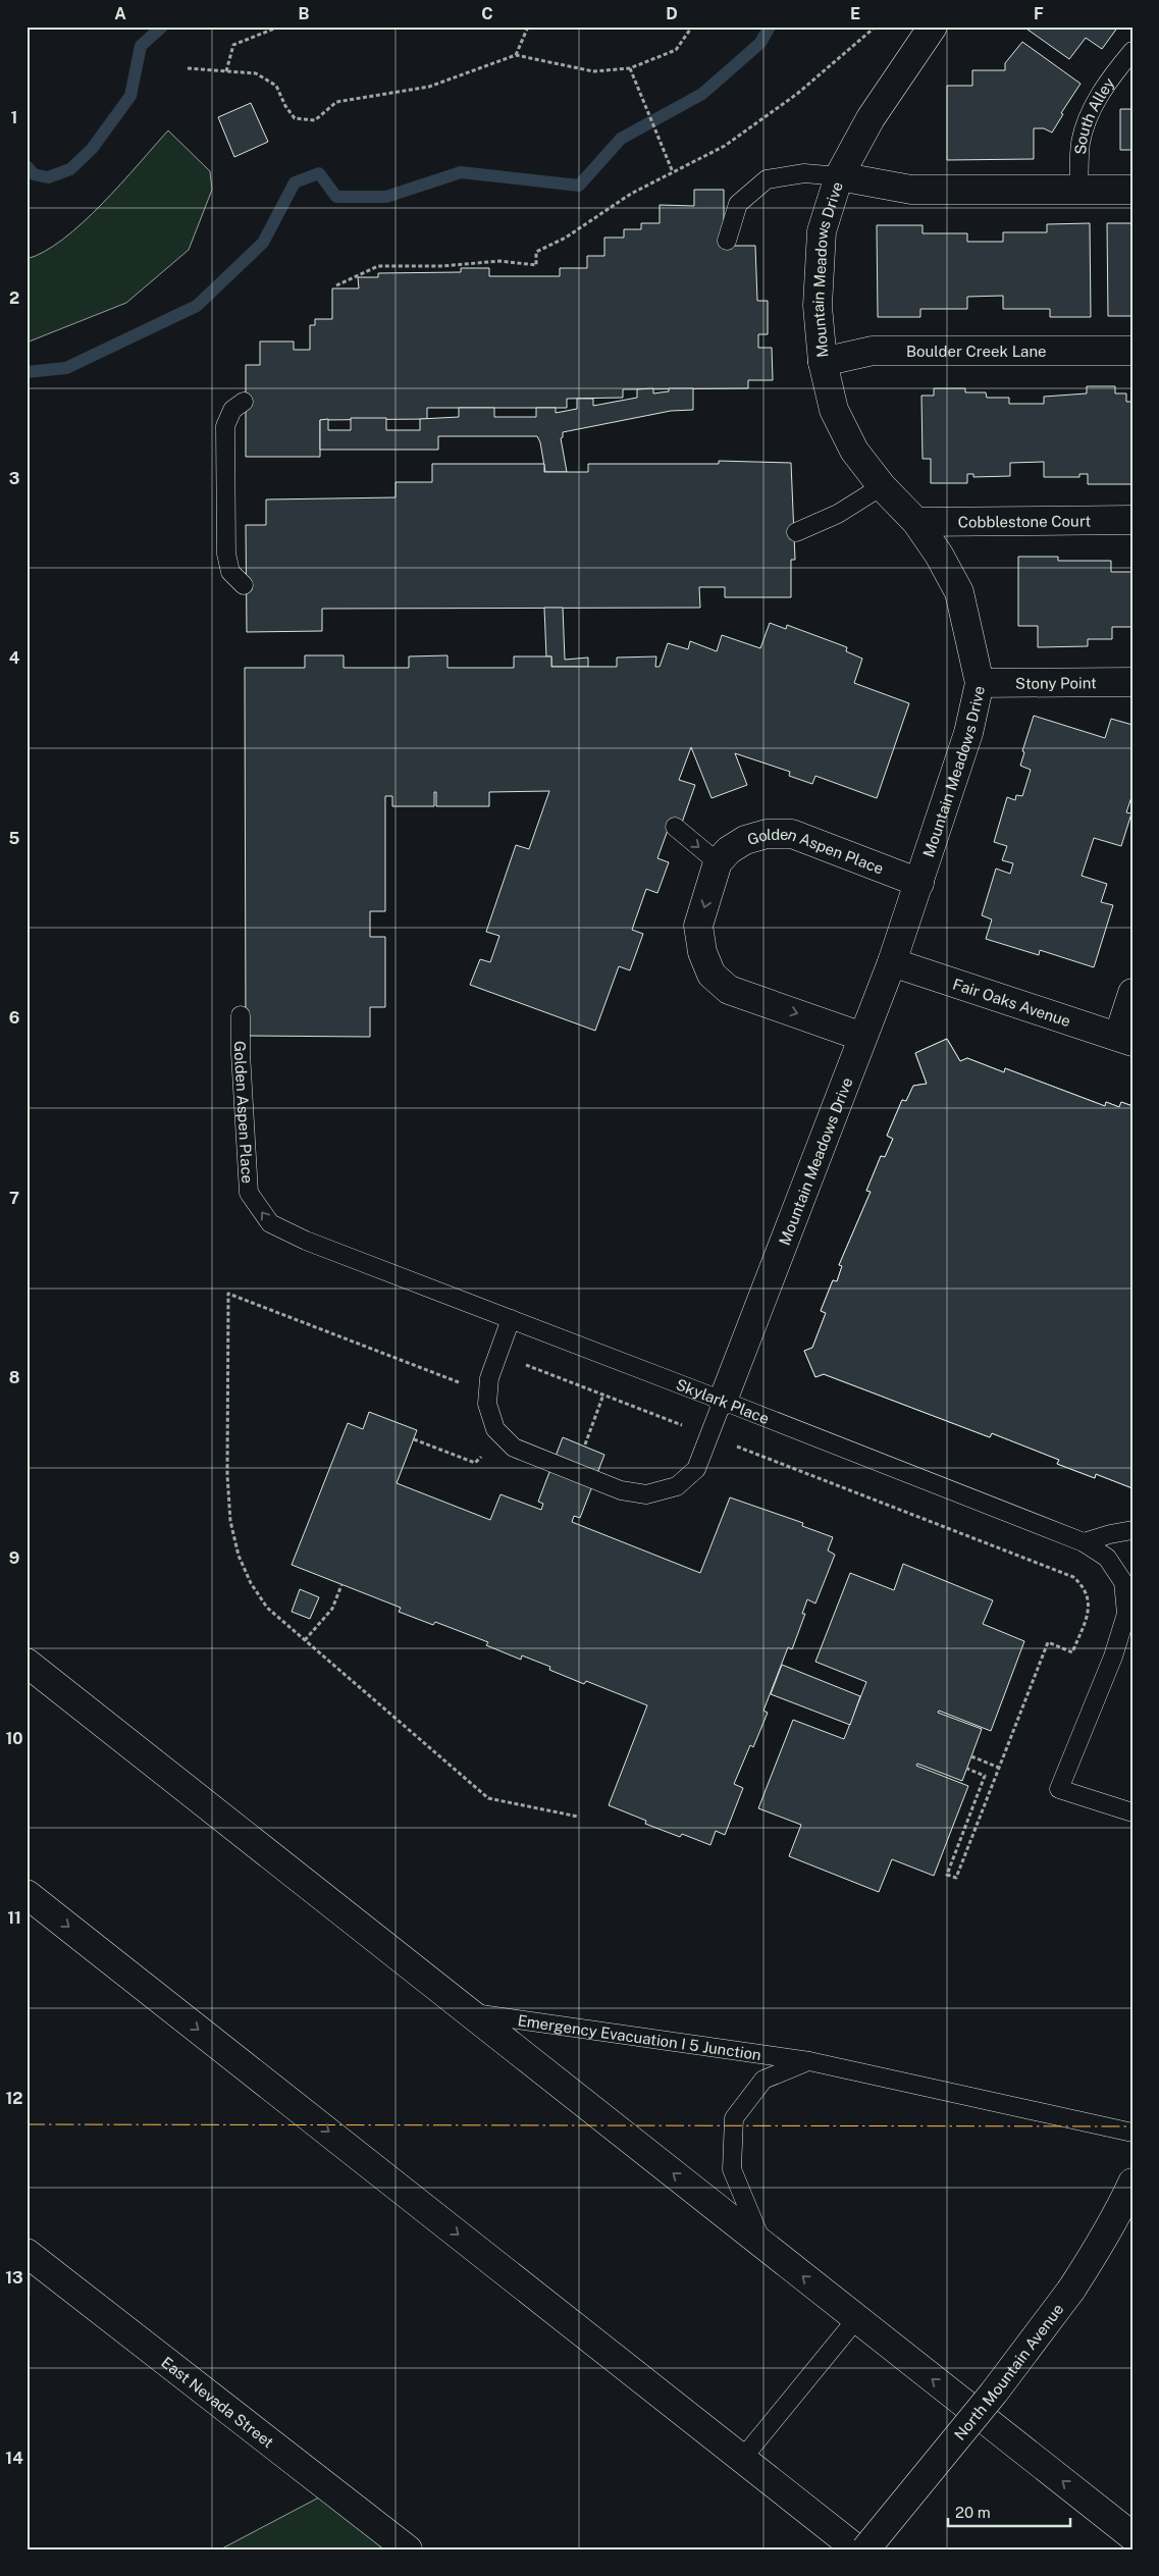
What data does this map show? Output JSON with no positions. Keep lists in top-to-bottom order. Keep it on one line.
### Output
{"streets":{"main road":["Mountain Meadows Drive","Boulder Creek Lane","Cobblestone Court","Stony Point","Golden Aspen Place","Fair Oaks Avenue","North Mountain Avenue","East Nevada Street"],"lane":["South Alley","Skylark Place","Emergency Evacuation I 5 Junction"]},"crossings":[["Mountain Meadows Drive","Boulder Creek Lane"],["Mountain Meadows Drive","Cobblestone Court"],["Mountain Meadows Drive","Stony Point"],["Mountain Meadows Drive","Golden Aspen Place"],["Mountain Meadows Drive","Fair Oaks Avenue"],["Mountain Meadows Drive","Skylark Place"],["Golden Aspen Place","Skylark Place"]],"one_way":["Golden Aspen Place"],"scale_bar":"20 m","grid":{"columns":["A","B","C","D","E","F"],"rows":["1","2","3","4","5","6","7","8","9","10","11","12","13","14"]}}
